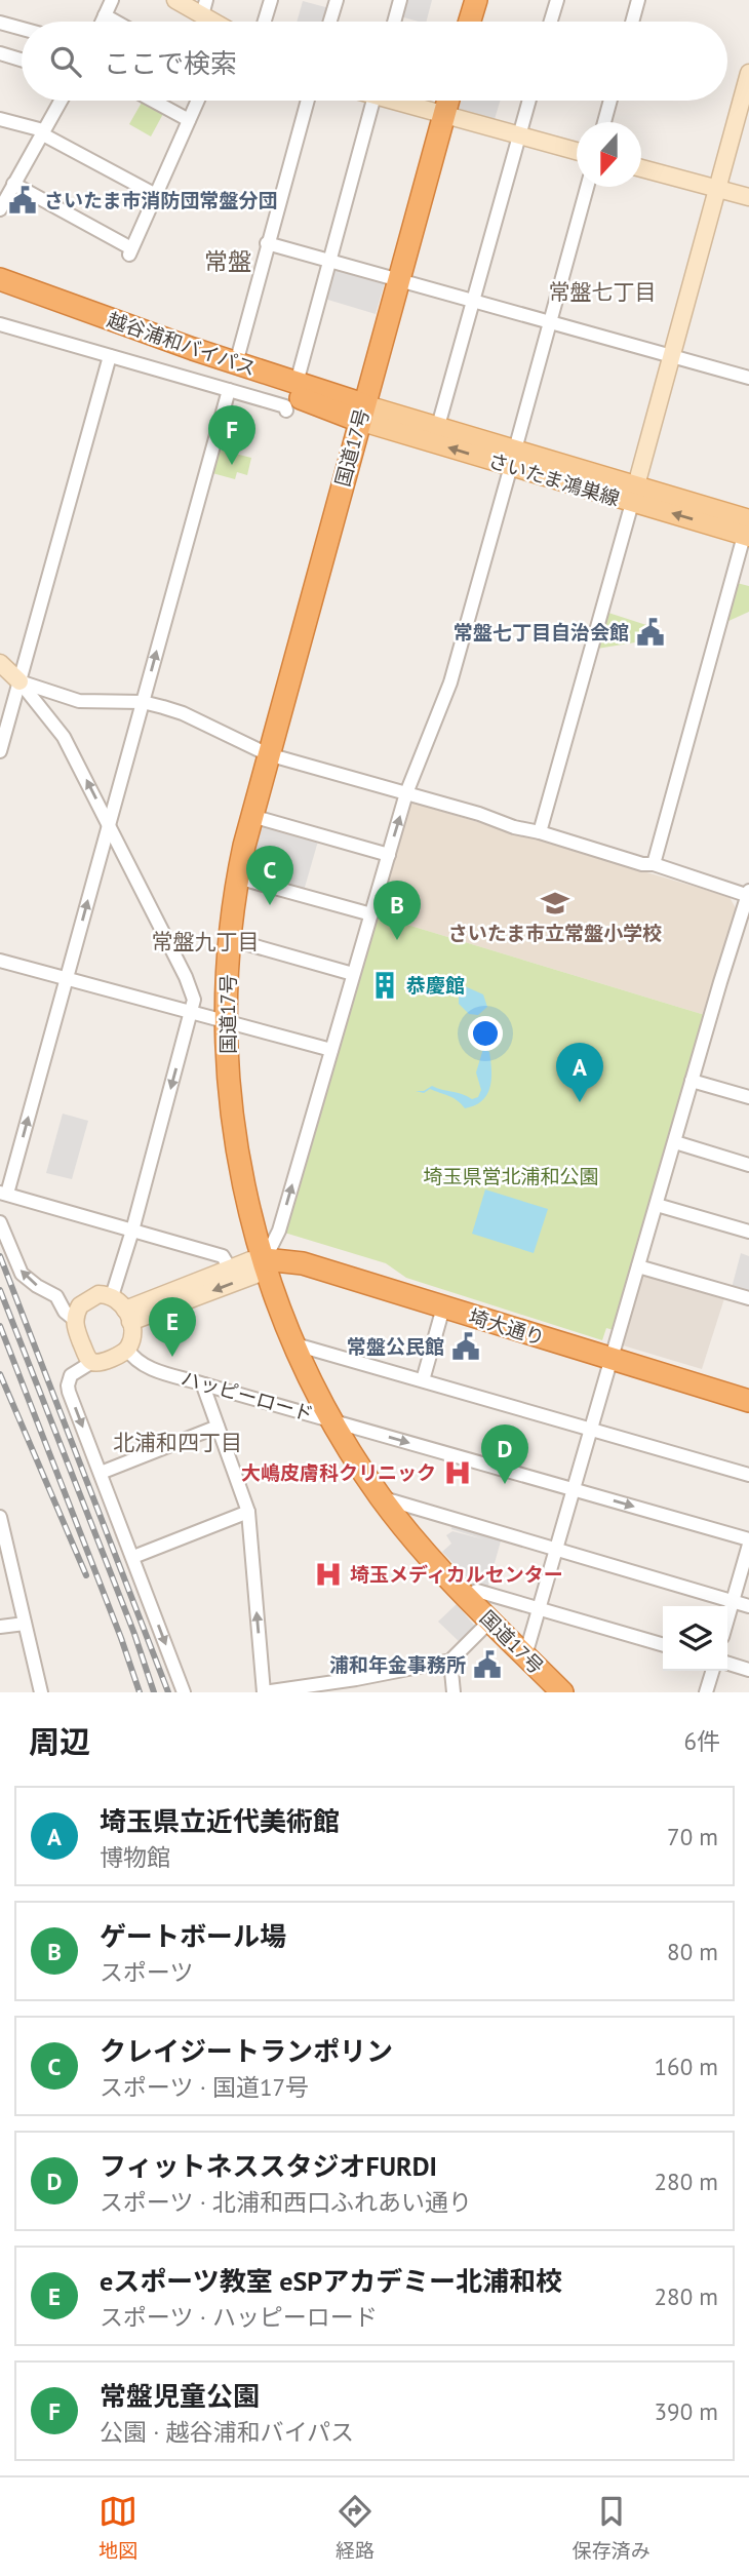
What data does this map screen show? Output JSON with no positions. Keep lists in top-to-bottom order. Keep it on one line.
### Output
{"streets":{"highway":["越谷浦和バイパス","国道17号","埼大通り"],"main road":["さいたま鴻巣線"],"street":["ハッピーロード"]},"crossings":[["越谷浦和バイパス","国道17号"],["越谷浦和バイパス","さいたま鴻巣線"],["国道17号","さいたま鴻巣線"],["国道17号","埼大通り"],["国道17号","ハッピーロード"]],"districts":["常盤","常盤七丁目","常盤九丁目","北浦和四丁目"],"parks":["埼玉県営北浦和公園"],"places":{"public building":["さいたま市消防団常盤分団","常盤七丁目自治会館","常盤公民館","浦和年金事務所"],"school or university":["さいたま市立常盤小学校"],"building":["恭慶館"],"hospital":["大嶋皮膚科クリニック","埼玉メディカルセンター"]},"north":"bottom","page":{"search":"ここで検索","pins":["F","C","B","A","E","D"],"heading":["周辺","6件"],"list":[{"mark":"A","name":"埼玉県立近代美術館","note":"博物館","value":"70 m"},{"mark":"B","name":"ゲートボール場","note":"スポーツ","value":"80 m"},{"mark":"C","name":"クレイジートランポリン","note":"スポーツ · 国道17号","value":"160 m"},{"mark":"D","name":"フィットネススタジオFURDI","note":"スポーツ · 北浦和西口ふれあい通り","value":"280 m"},{"mark":"E","name":"eスポーツ教室 eSPアカデミー北浦和校","note":"スポーツ · ハッピーロード","value":"280 m"},{"mark":"F","name":"常盤児童公園","note":"公園 · 越谷浦和バイパス","value":"390 m"}],"nav":["地図","経路","保存済み"]}}
